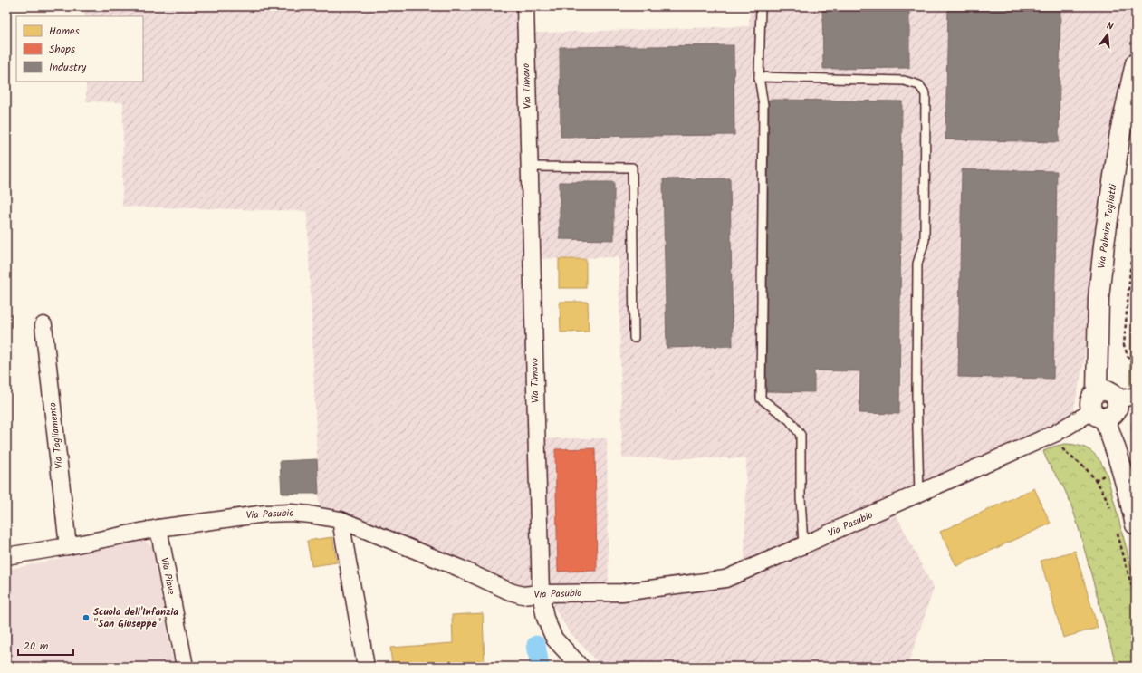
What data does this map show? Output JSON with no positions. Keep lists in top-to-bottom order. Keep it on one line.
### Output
{"streets":{"street":["Via Timavo","Via Palmiro Togliatti","Via Tagliamento","Via Pasubio","Via Piave"]},"crossings":[["Via Timavo","Via Pasubio"],["Via Palmiro Togliatti","Via Pasubio"],["Via Tagliamento","Via Pasubio"],["Via Pasubio","Via Piave"]],"places":["Scuola dell'Infanzia \"San Giuseppe\""],"legend":["Homes","Shops","Industry"],"scale_bar":"20 m","north":"top"}
